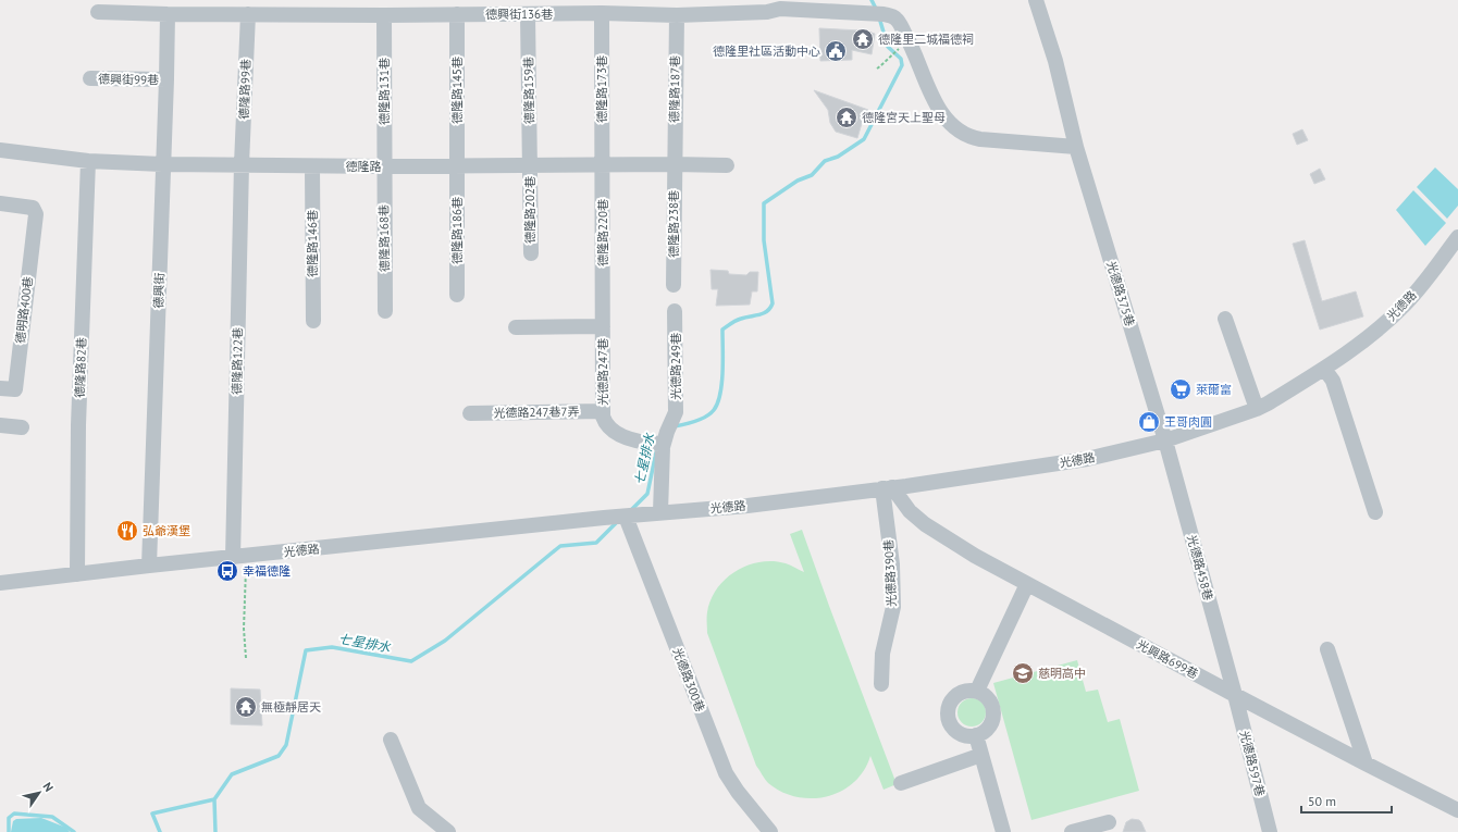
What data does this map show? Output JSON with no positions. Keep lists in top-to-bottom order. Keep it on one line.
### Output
{"streets":{"street":["德興街136巷","德興街99巷","德隆路99巷","德隆路173巷","德隆路187巷","德隆路145巷","德隆路159巷","德隆路131巷","德隆路","德隆路202巷","德隆路238巷","德隆路186巷","德隆路220巷","德隆路168巷","德隆路146巷","德興街","光德路375巷","光德路","德明路400巷","德隆路122巷","光德路249巷","德隆路82巷","光德路247巷","光德路247巷7弄","光德路458巷","光德路390巷","光興路699巷","光德路300巷","光德路597巷"]},"crossings":[["德興街136巷","德隆路99巷"],["德興街136巷","德隆路173巷"],["德興街136巷","德隆路187巷"],["德興街136巷","德隆路145巷"],["德興街136巷","德隆路159巷"],["德興街136巷","德隆路131巷"],["德興街136巷","德興街"],["德興街136巷","光德路375巷"],["德興街99巷","德興街"],["德隆路99巷","德隆路"],["德隆路99巷","德隆路122巷"],["德隆路173巷","德隆路"],["德隆路173巷","德隆路220巷"],["德隆路187巷","德隆路"],["德隆路187巷","德隆路238巷"],["德隆路145巷","德隆路"],["德隆路145巷","德隆路186巷"],["德隆路159巷","德隆路"],["德隆路159巷","德隆路202巷"],["德隆路131巷","德隆路"],["德隆路131巷","德隆路168巷"],["德隆路","德隆路202巷"],["德隆路","德隆路238巷"],["德隆路","德隆路186巷"],["德隆路","德隆路220巷"],["德隆路","德隆路168巷"],["德隆路","德隆路146巷"],["德隆路","德興街"],["德隆路","德隆路122巷"],["德隆路","德隆路82巷"],["德隆路220巷","光德路247巷"],["德興街","光德路"],["光德路375巷","光德路"],["光德路375巷","光德路458巷"],["光德路","德隆路122巷"],["光德路","德隆路82巷"],["光德路","光德路458巷"],["光德路","光德路390巷"],["光德路","光興路699巷"],["光德路","光德路300巷"],["光德路249巷","光德路247巷"],["光德路247巷","光德路247巷7弄"],["光德路458巷","光興路699巷"],["光德路458巷","光德路597巷"],["光德路390巷","光興路699巷"],["光興路699巷","光德路597巷"]],"water":["七星排水"],"places":{"temple":["德隆里二城福德祠","德隆宮天上聖母","無極靜居天"],"public building":["德隆里社區活動中心"],"supermarket":["萊爾富"],"shop":["王哥肉圓"],"restaurant":["弘爺漢堡"],"bus stop":["幸福德隆"],"school or university":["慈明高中"]},"scale_bar":"50 m","north":"top right"}
